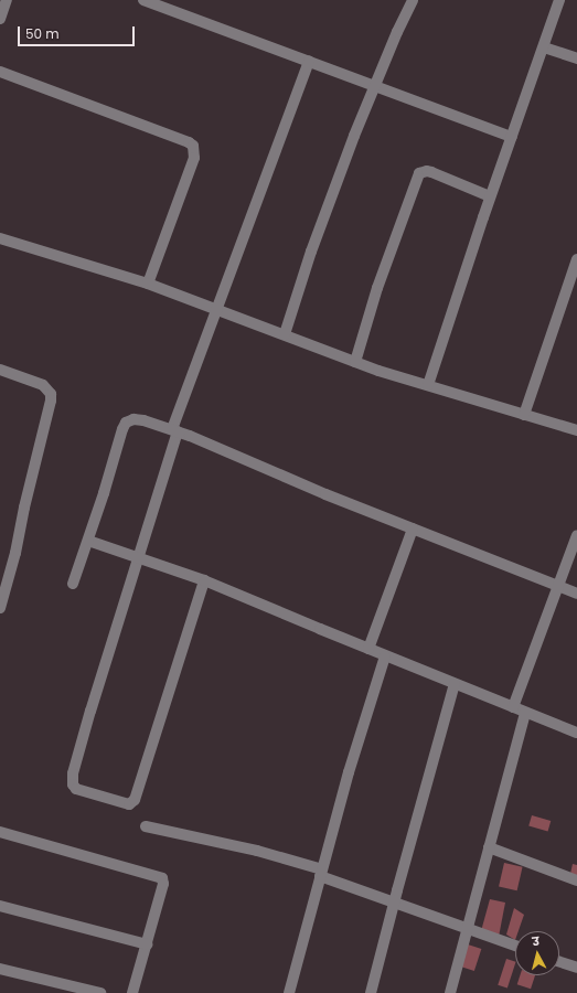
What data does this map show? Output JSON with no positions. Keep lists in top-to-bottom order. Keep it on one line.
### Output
{"scale_bar":"50 m","north":"top"}
